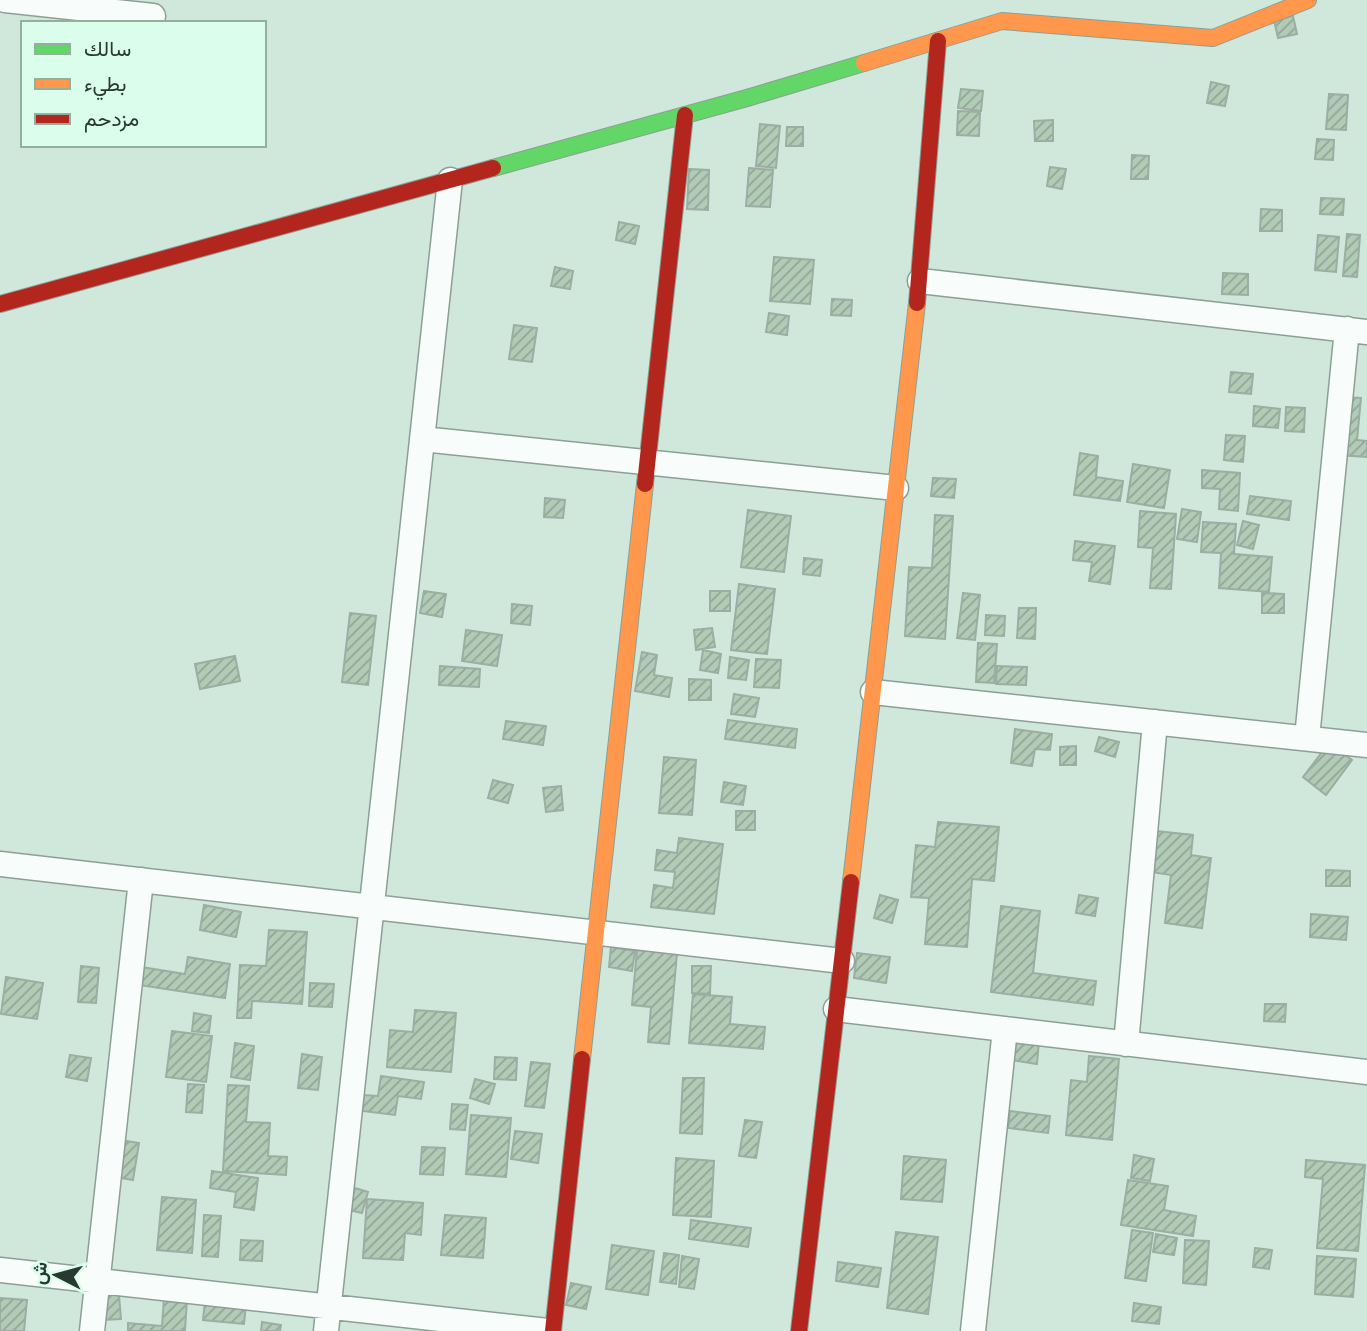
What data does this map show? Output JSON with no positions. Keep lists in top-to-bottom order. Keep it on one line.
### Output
{"legend":["سالك","بطيء","مزدحم"],"north":"left"}
